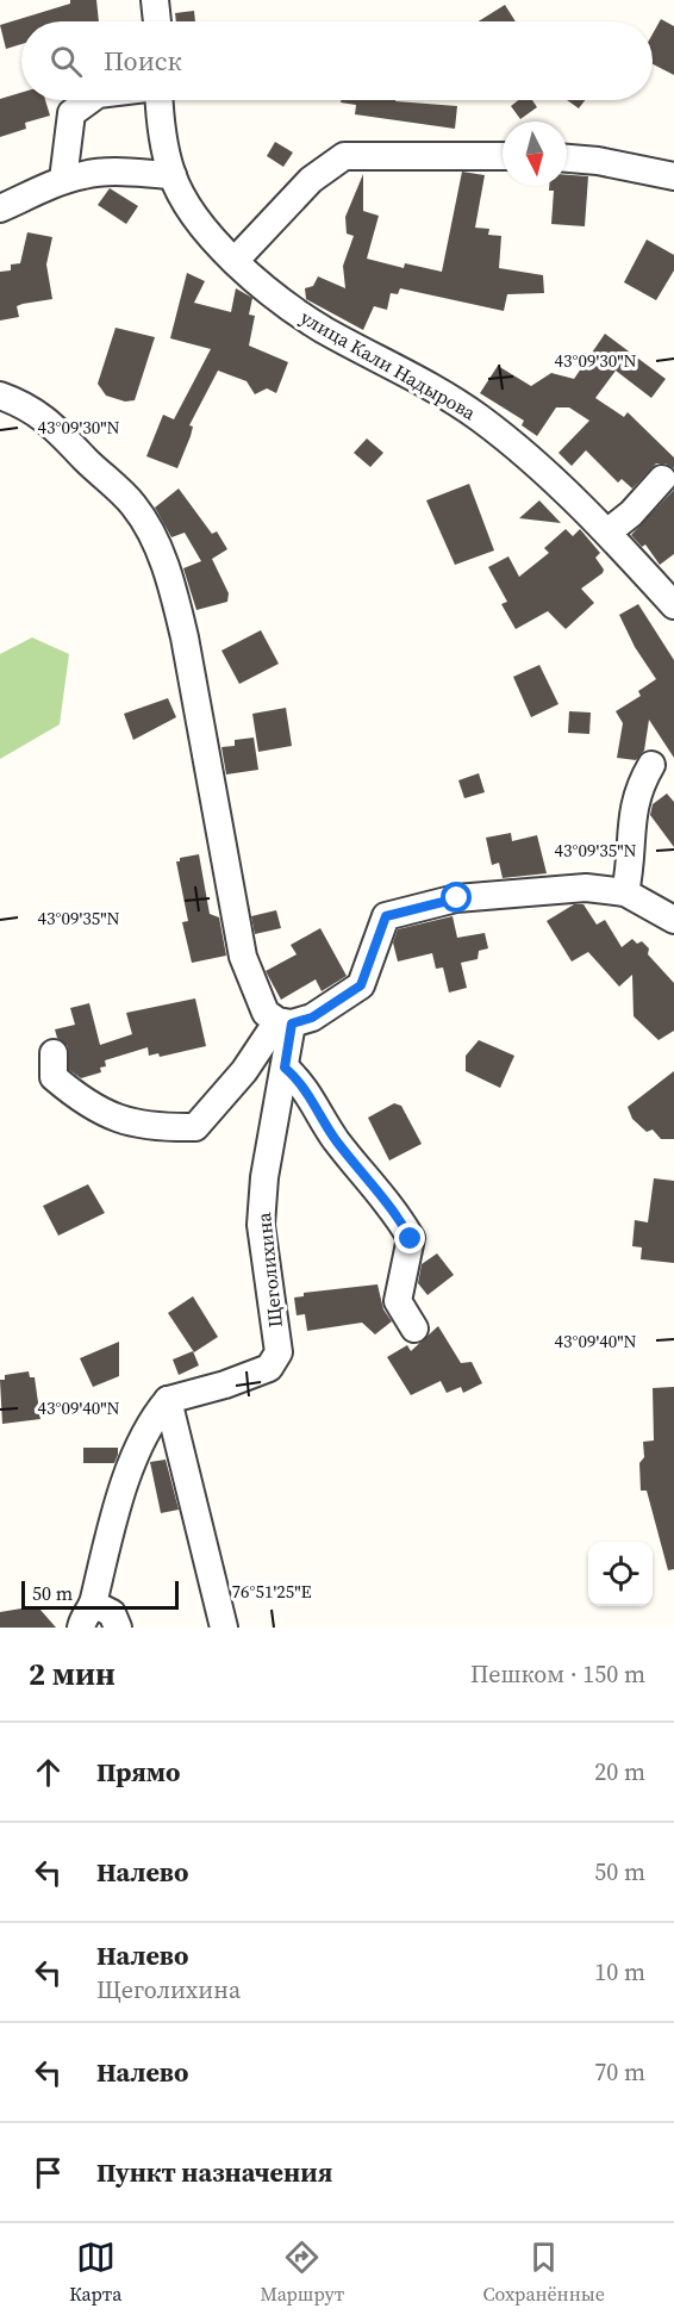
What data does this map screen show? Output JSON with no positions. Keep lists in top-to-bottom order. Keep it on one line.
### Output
{"streets":{"street":["улица Кали Надырова","Щеголихина"]},"scale_bar":"50 m","north":"bottom","page":{"search":"Поиск","scale":"50 m","heading":["2 мин","Пешком · 150 m"],"list":[["Прямо","20 m"],["Налево","50 m"],["Налево","Щеголихина","10 m"],["Налево","70 m"],"Пункт назначения"],"nav":["Карта","Маршрут","Сохранённые"]},"coordinates":["43°09'30\"N","43°09'35\"N","43°09'40\"N","76°51'25\"E"]}
